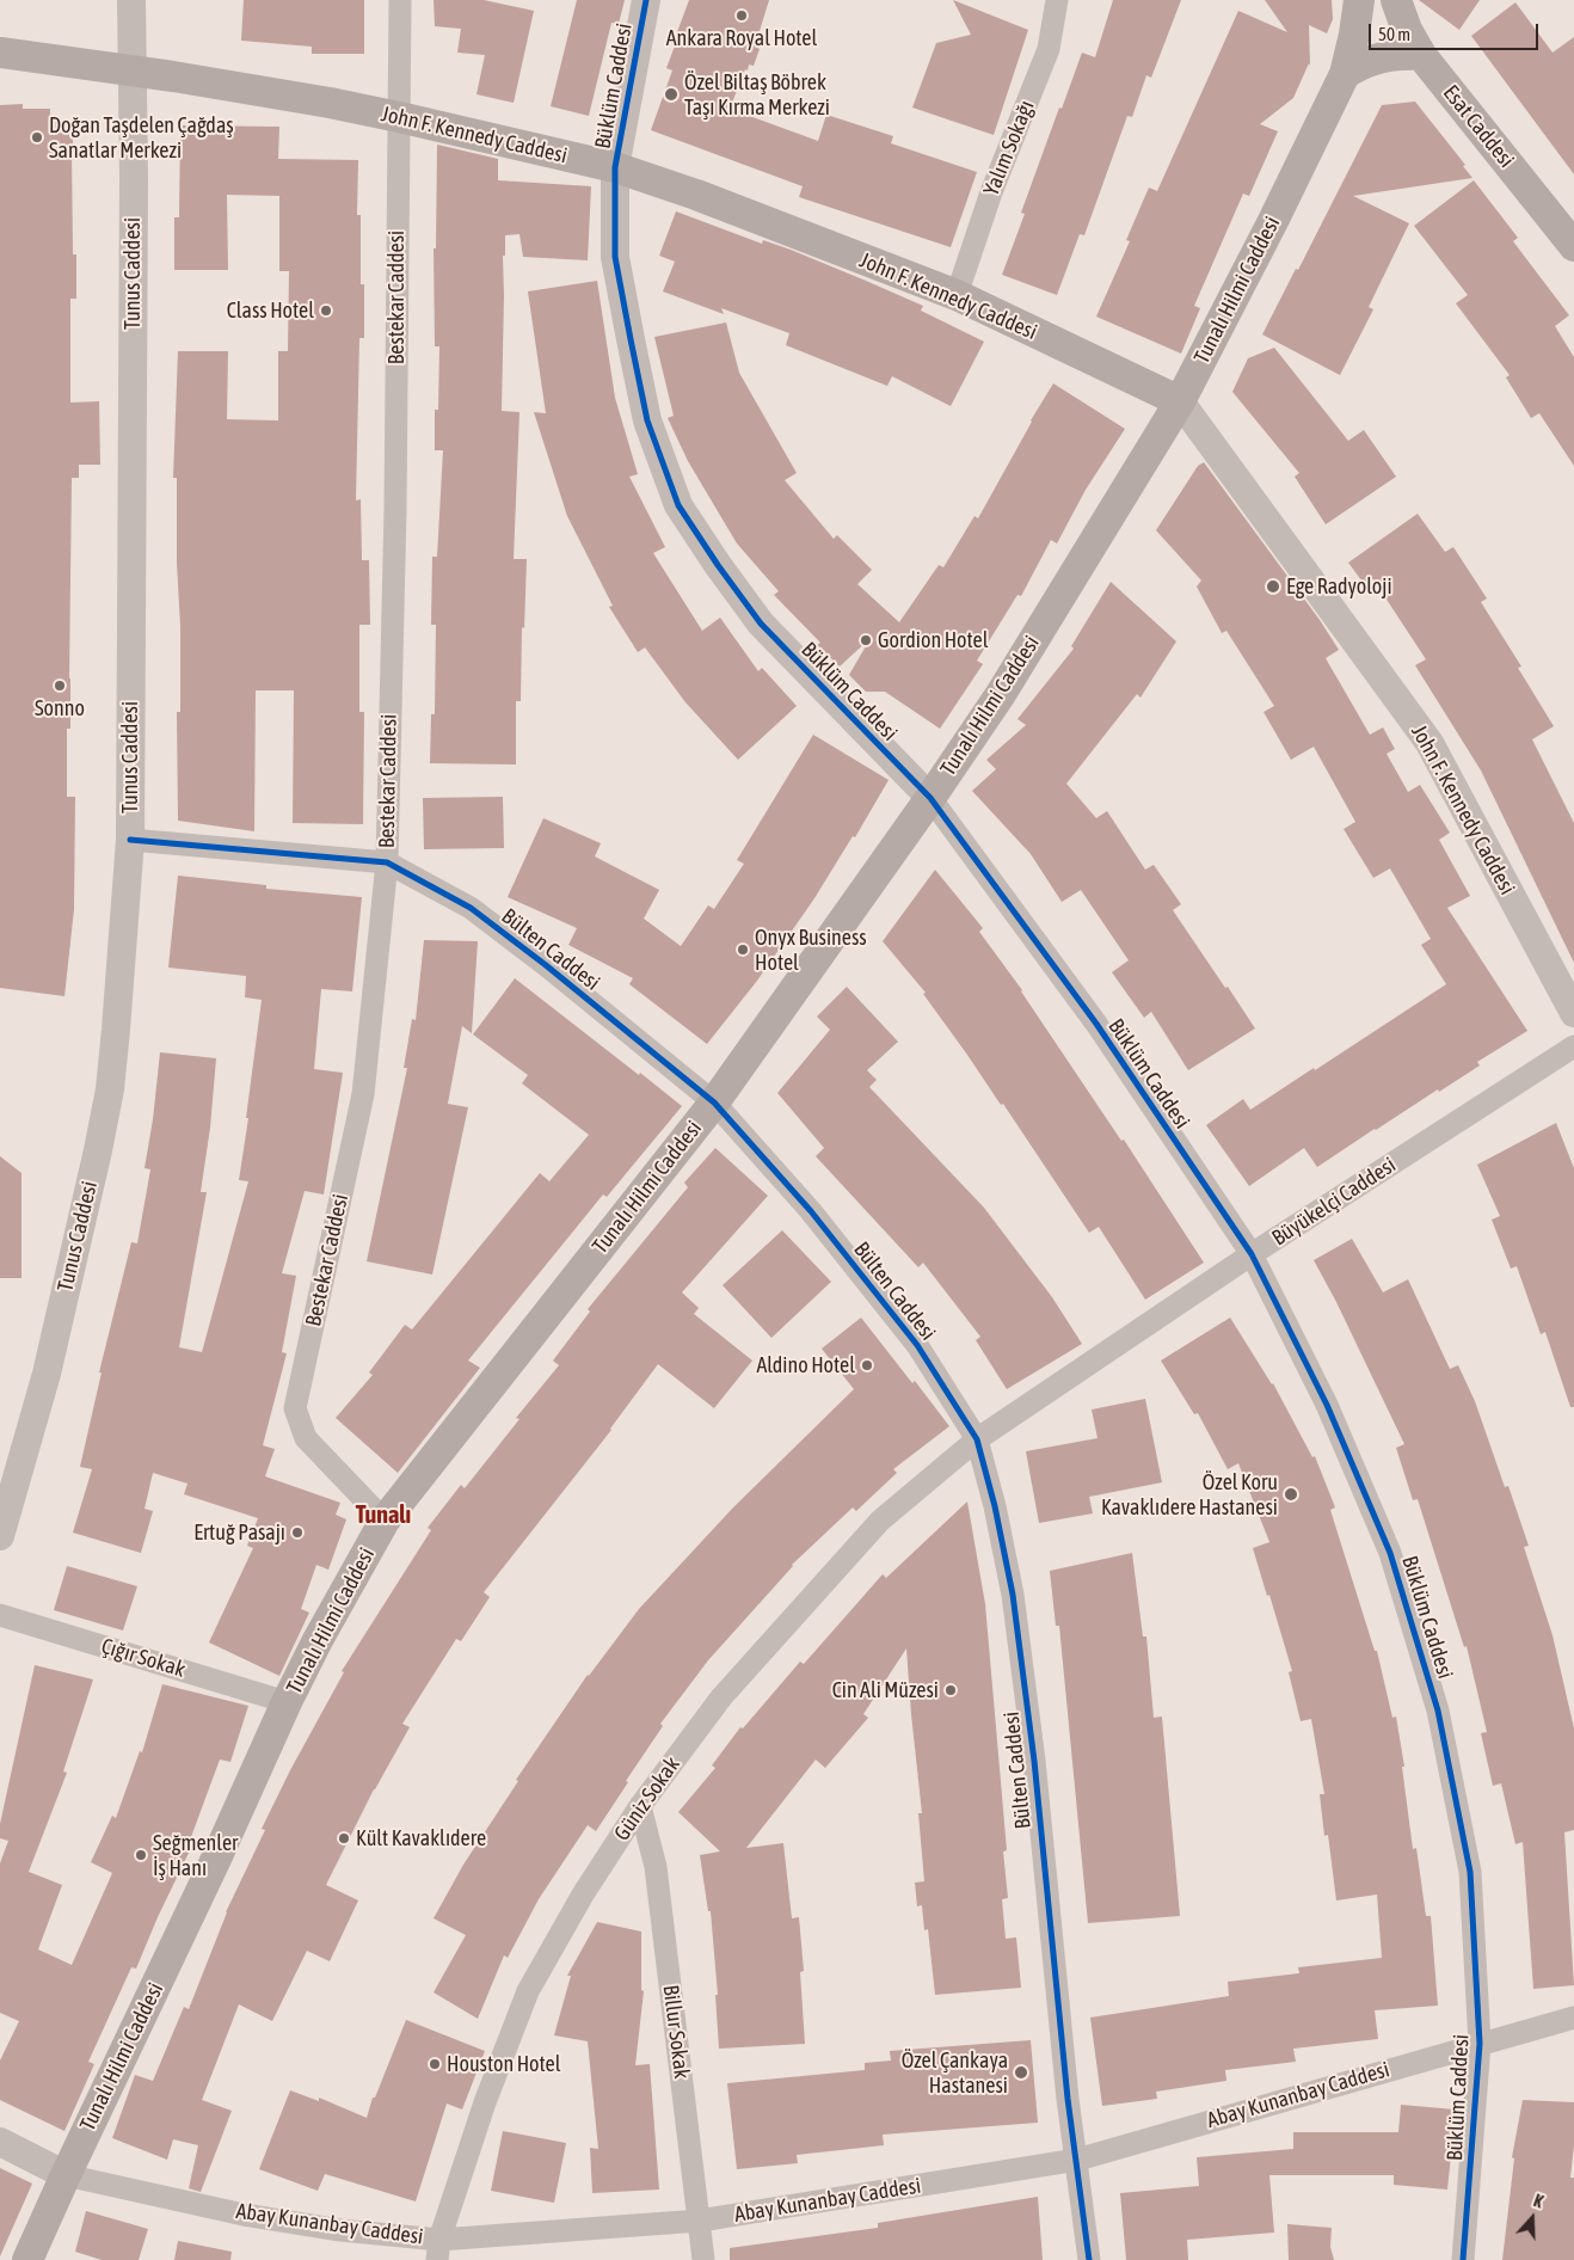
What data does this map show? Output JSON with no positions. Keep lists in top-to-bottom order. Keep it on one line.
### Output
{"streets":{"main road":["Esat Caddesi","John F. Kennedy Caddesi","Tunalı Hilmi Caddesi"],"street":["Büklüm Caddesi","Yalım Sokağı","Tunus Caddesi","Bestekar Caddesi","Bülten Caddesi","Büyükelçi Caddesi","Çığır Sokak","Güniz Sokak","Billur Sokak","Abay Kunanbay Caddesi"]},"crossings":[["Büklüm Caddesi","John F. Kennedy Caddesi"],["Büklüm Caddesi","Tunalı Hilmi Caddesi"],["Büklüm Caddesi","Büyükelçi Caddesi"],["Büklüm Caddesi","Abay Kunanbay Caddesi"],["John F. Kennedy Caddesi","Yalım Sokağı"],["John F. Kennedy Caddesi","Tunus Caddesi"],["John F. Kennedy Caddesi","Tunalı Hilmi Caddesi"],["John F. Kennedy Caddesi","Bestekar Caddesi"],["Tunus Caddesi","Bülten Caddesi"],["Tunalı Hilmi Caddesi","Bestekar Caddesi"],["Tunalı Hilmi Caddesi","Bülten Caddesi"],["Tunalı Hilmi Caddesi","Çığır Sokak"],["Tunalı Hilmi Caddesi","Abay Kunanbay Caddesi"],["Bestekar Caddesi","Bülten Caddesi"],["Bülten Caddesi","Büyükelçi Caddesi"],["Bülten Caddesi","Güniz Sokak"],["Bülten Caddesi","Abay Kunanbay Caddesi"],["Büyükelçi Caddesi","Güniz Sokak"],["Güniz Sokak","Billur Sokak"],["Güniz Sokak","Abay Kunanbay Caddesi"],["Billur Sokak","Abay Kunanbay Caddesi"]],"districts":["Tunalı"],"places":["Ankara Royal Hotel","Özel Biltaş Böbrek Taşı Kırma Merkezi","Doğan Taşdelen Çağdaş Sanatlar Merkezi","Class Hotel","Ege Radyoloji","Gordion Hotel","Sonno","Onyx Business Hotel","Aldino Hotel","Özel Koru Kavaklıdere Hastanesi","Ertuğ Pasajı","Cin Ali Müzesi","Kült Kavaklıdere","Seğmenler İş Hanı","Houston Hotel","Özel Çankaya Hastanesi"],"scale_bar":"50 m","north":"top"}
